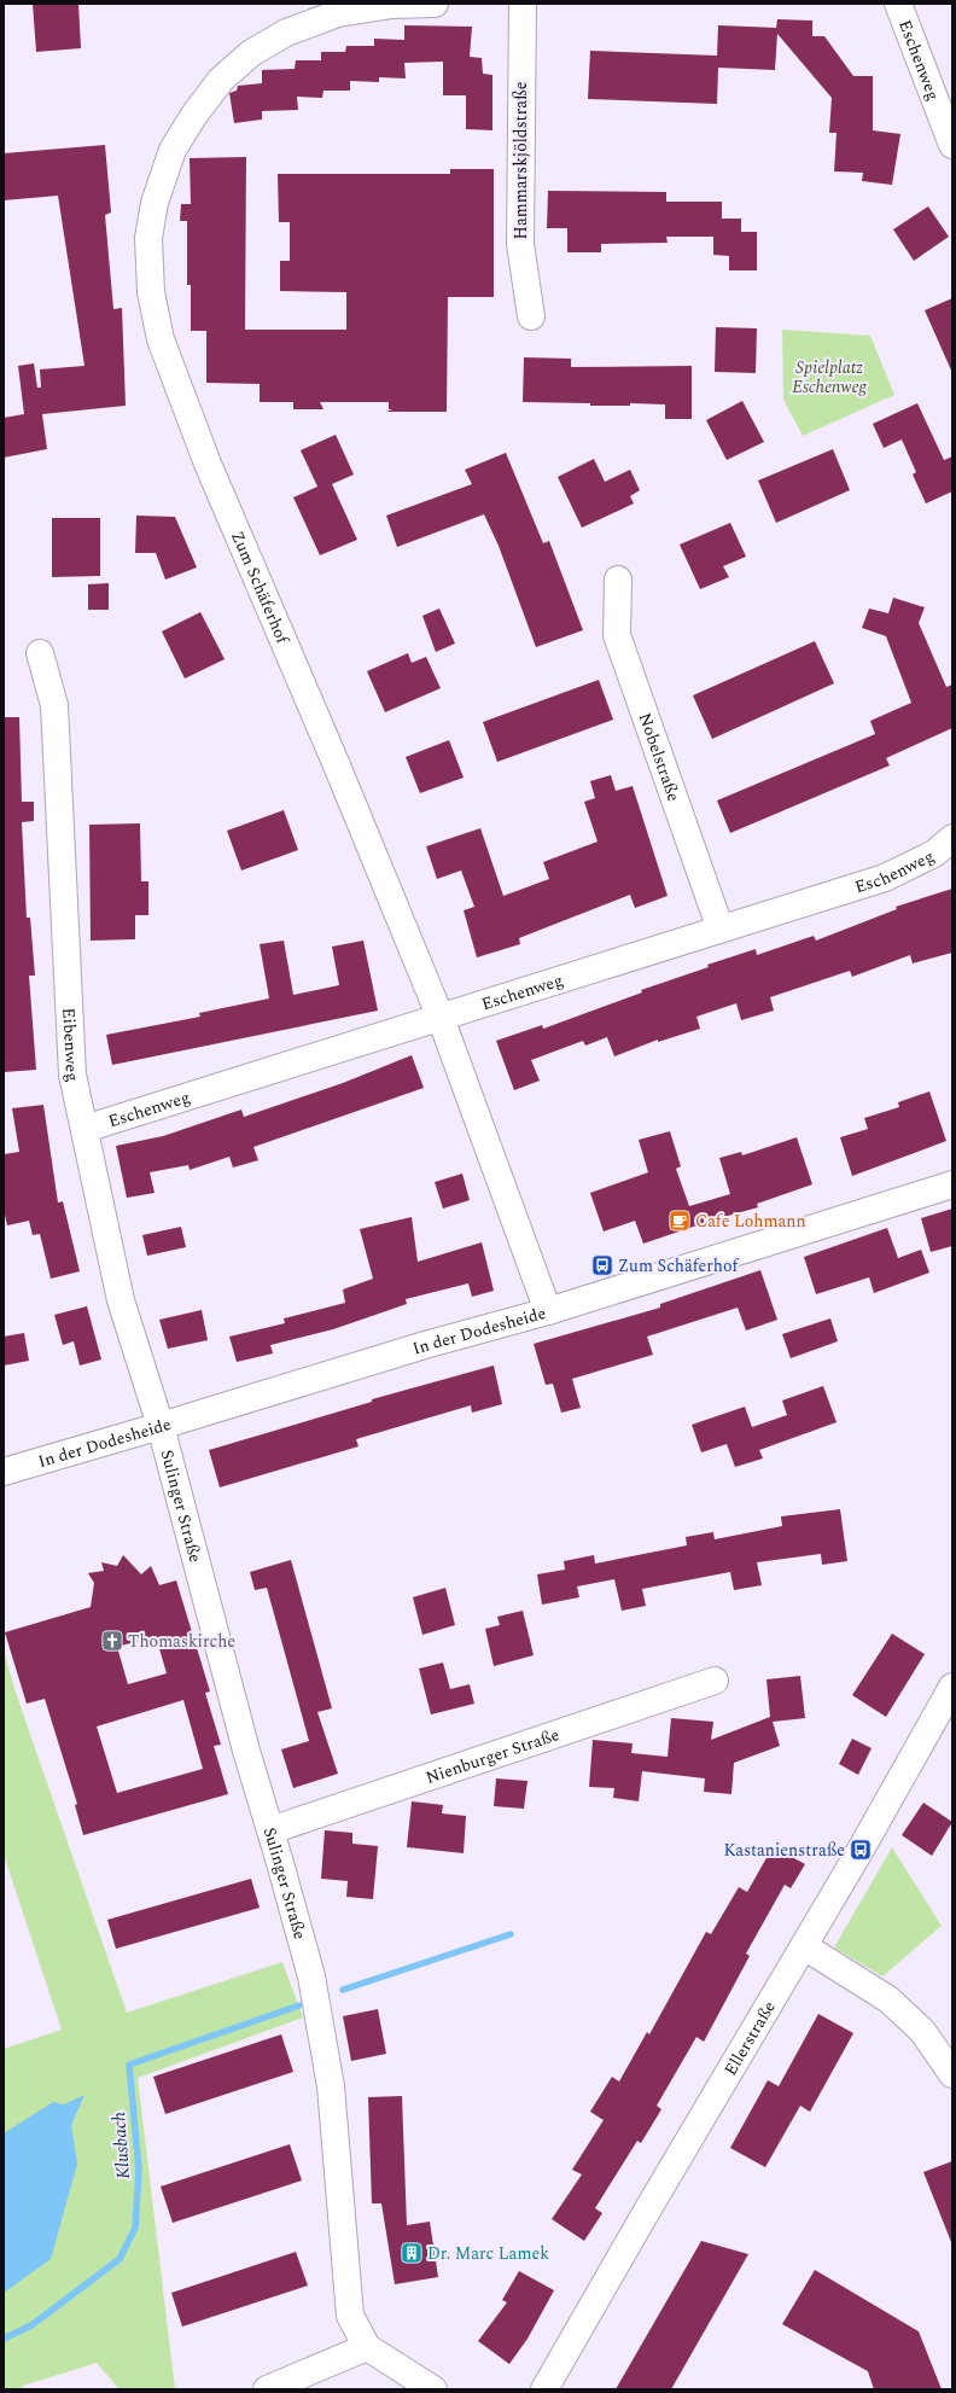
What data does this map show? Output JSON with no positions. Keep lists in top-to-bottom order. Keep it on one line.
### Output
{"streets":{"street":["Eschenweg","Hammarskjöldstraße","Zum Schäferhof","Nobelstraße","Eibenweg","In der Dodesheide","Sulinger Straße","Nienburger Straße","Ellerstraße"]},"crossings":[["Eschenweg","Zum Schäferhof"],["Eschenweg","Nobelstraße"],["Eschenweg","Eibenweg"],["Zum Schäferhof","In der Dodesheide"],["Eibenweg","In der Dodesheide"],["Eibenweg","Sulinger Straße"],["In der Dodesheide","Sulinger Straße"],["Sulinger Straße","Nienburger Straße"]],"water":["Klusbach"],"parks":["Spielplatz Eschenweg"],"places":{"cafe":["Cafe Lohmann"],"bus stop":["Zum Schäferhof","Kastanienstraße"],"church":["Thomaskirche"],"building":["Dr. Marc Lamek"]}}
